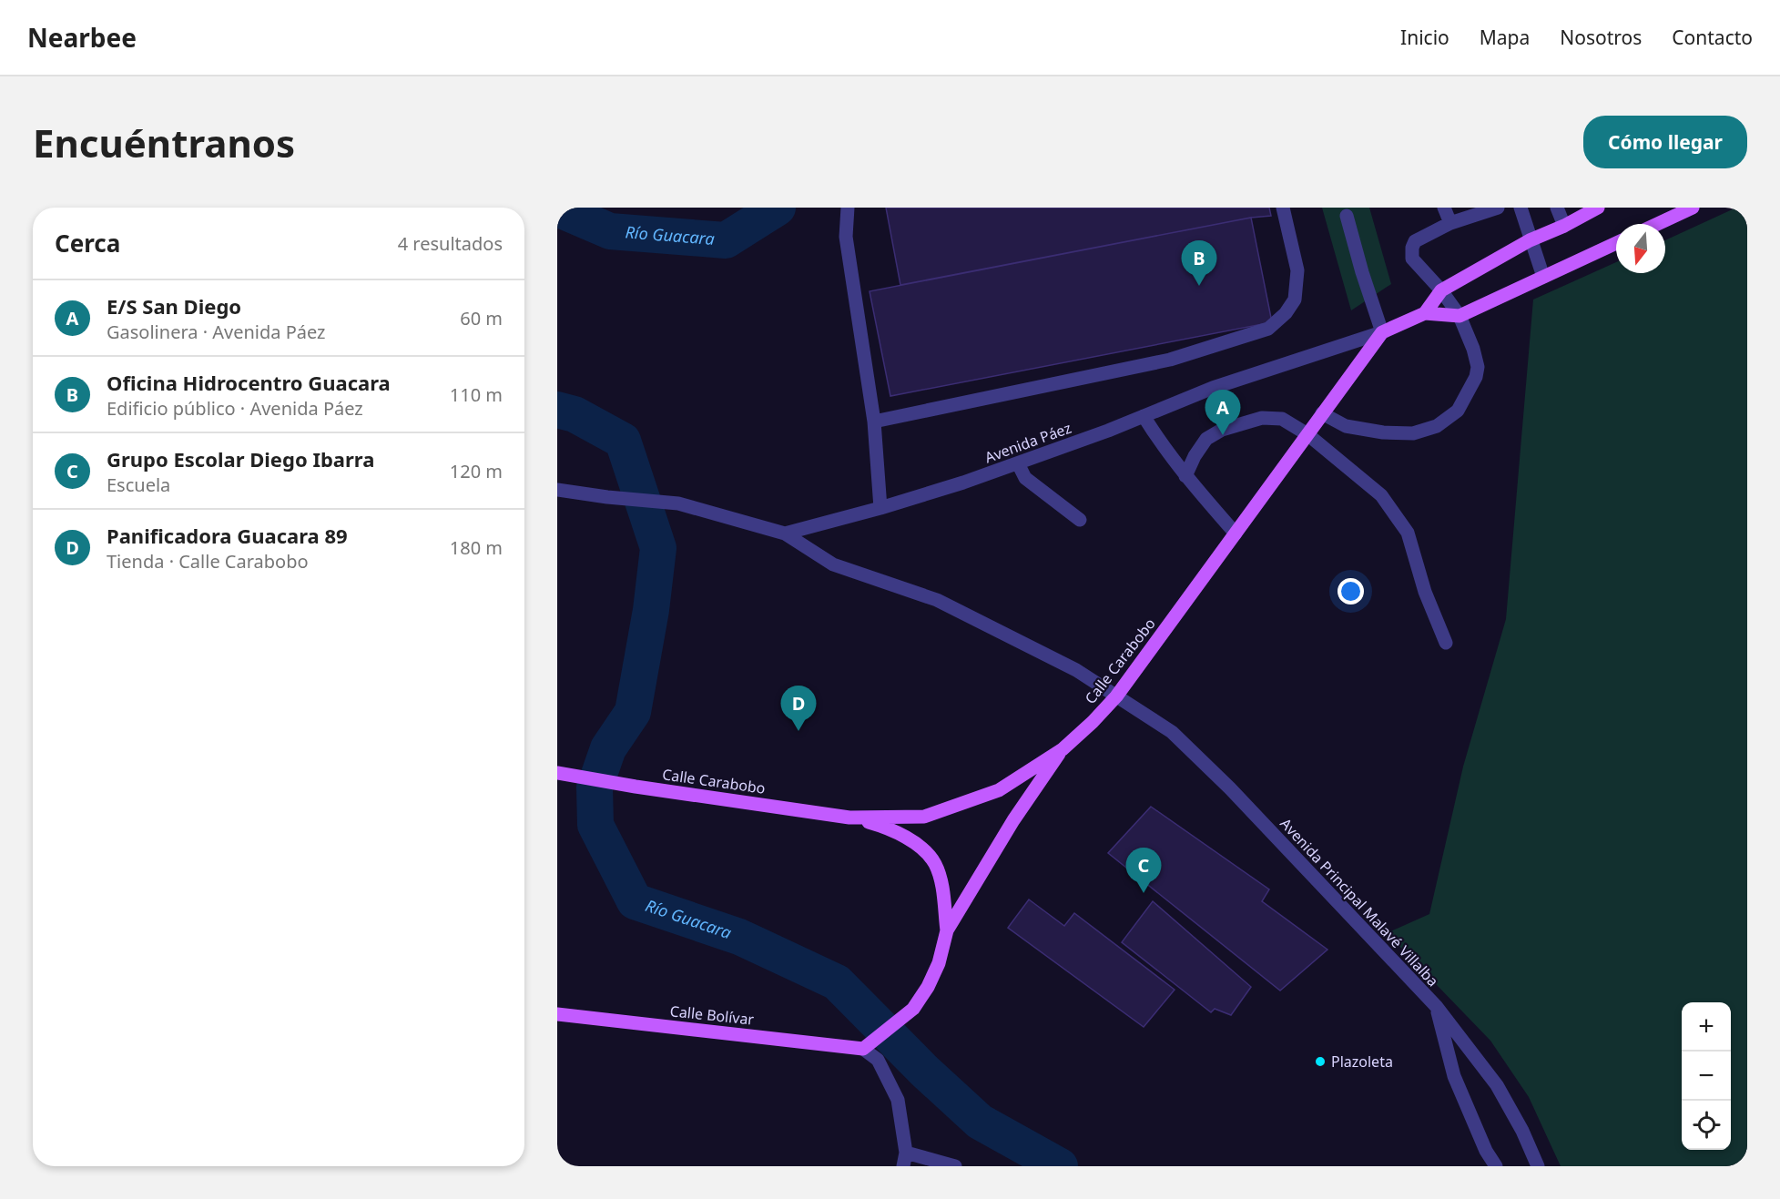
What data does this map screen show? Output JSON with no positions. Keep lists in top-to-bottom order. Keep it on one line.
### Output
{"streets":{"main road":["Calle Carabobo","Calle Bolívar"],"street":["Avenida Páez","Avenida Principal Malavé Villalba"]},"crossings":[["Avenida Páez","Calle Carabobo"],["Avenida Páez","Avenida Principal Malavé Villalba"],["Calle Carabobo","Avenida Principal Malavé Villalba"]],"water":["Río Guacara"],"places":["Plazoleta"],"north":"bottom","page":{"header":"Nearbee","nav":["Inicio","Mapa","Nosotros","Contacto"],"buttons":"Cómo llegar","title":"Encuéntranos","heading":["Cerca","4 resultados"],"pins":["B","A","D","C"],"list":[{"mark":"A","name":"E/S San Diego","note":"Gasolinera · Avenida Páez","value":"60 m"},{"mark":"B","name":"Oficina Hidrocentro Guacara","note":"Edificio público · Avenida Páez","value":"110 m"},{"mark":"C","name":"Grupo Escolar Diego Ibarra","note":"Escuela","value":"120 m"},{"mark":"D","name":"Panificadora Guacara 89","note":"Tienda · Calle Carabobo","value":"180 m"}],"map_buttons":["+","−"]}}
